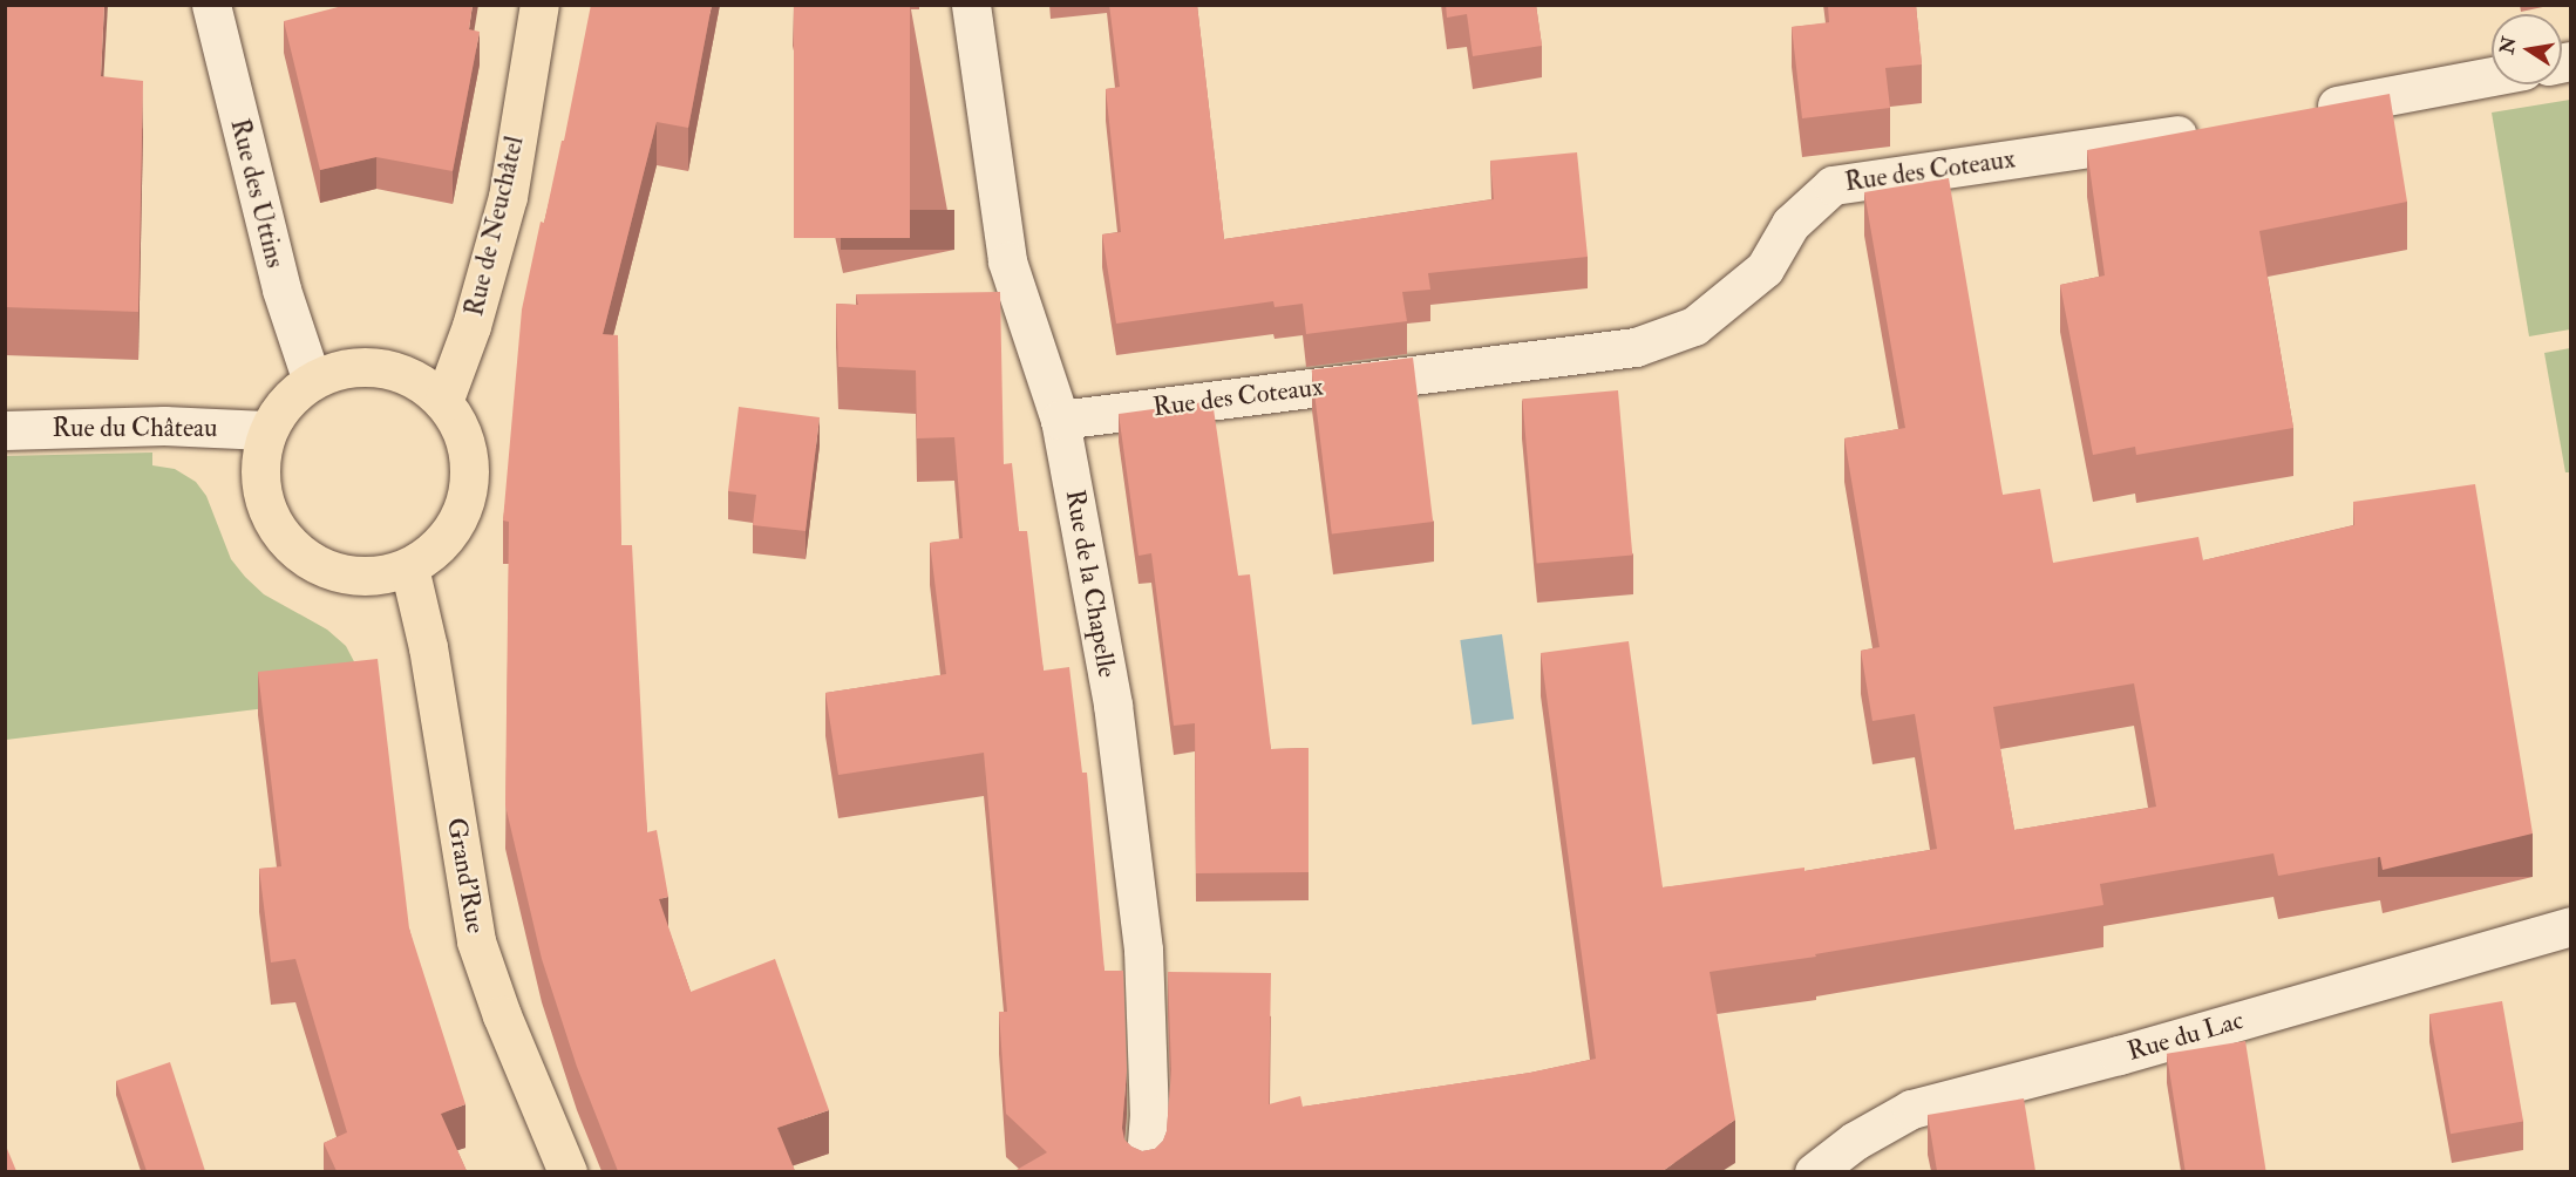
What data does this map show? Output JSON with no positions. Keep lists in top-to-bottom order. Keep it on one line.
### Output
{"streets":{"main road":["Rue de Neuchâtel","Grand'Rue"],"street":["Rue des Coteaux","Rue des Uttins","Rue du Château","Rue de la Chapelle","Rue du Lac"]},"crossings":[["Rue des Coteaux","Rue de la Chapelle"],["Rue des Uttins","Rue de Neuchâtel"],["Rue des Uttins","Rue du Château"],["Rue des Uttins","Grand'Rue"],["Rue de Neuchâtel","Rue du Château"],["Rue de Neuchâtel","Grand'Rue"],["Rue du Château","Grand'Rue"]],"north":"left"}
